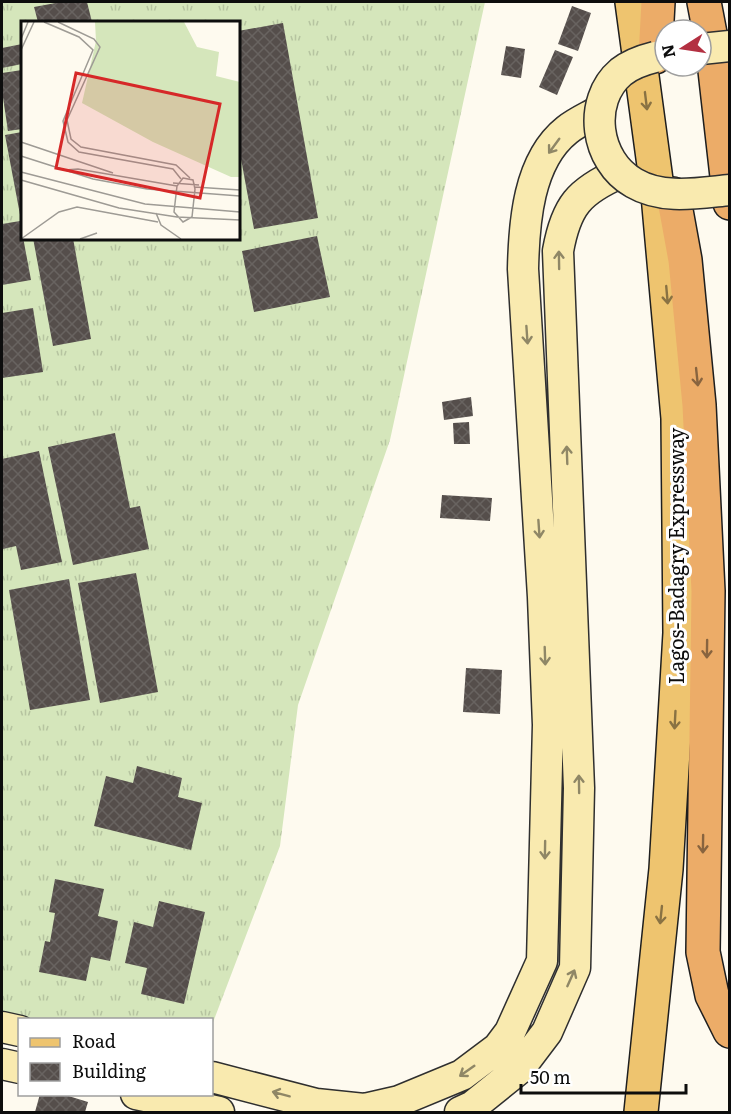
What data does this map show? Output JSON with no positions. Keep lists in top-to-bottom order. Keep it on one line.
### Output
{"streets":{"main road":["Lagos-Badagry Expressway"]},"legend":["Road","Building"],"scale_bar":"50 m","north":"left"}
